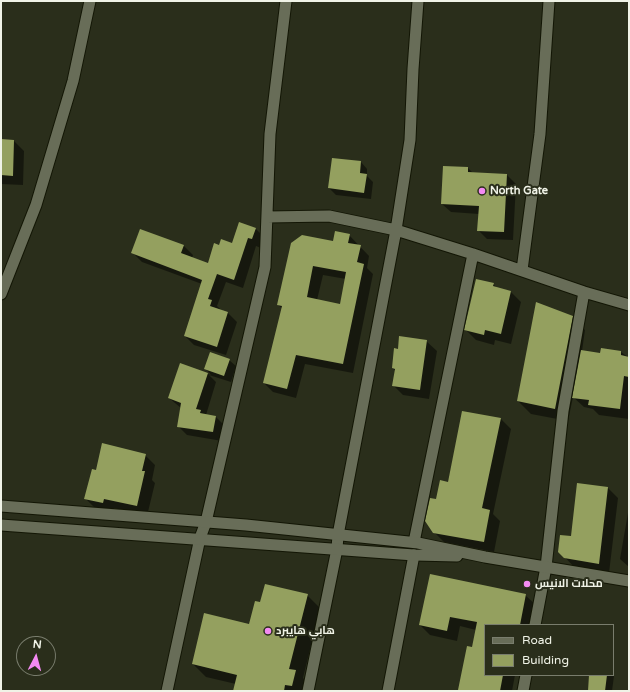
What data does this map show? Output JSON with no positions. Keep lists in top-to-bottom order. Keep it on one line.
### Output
{"places":["North Gate","محلات الانيس","هابي هايبرد"],"legend":["Road","Building"],"north":"top"}
